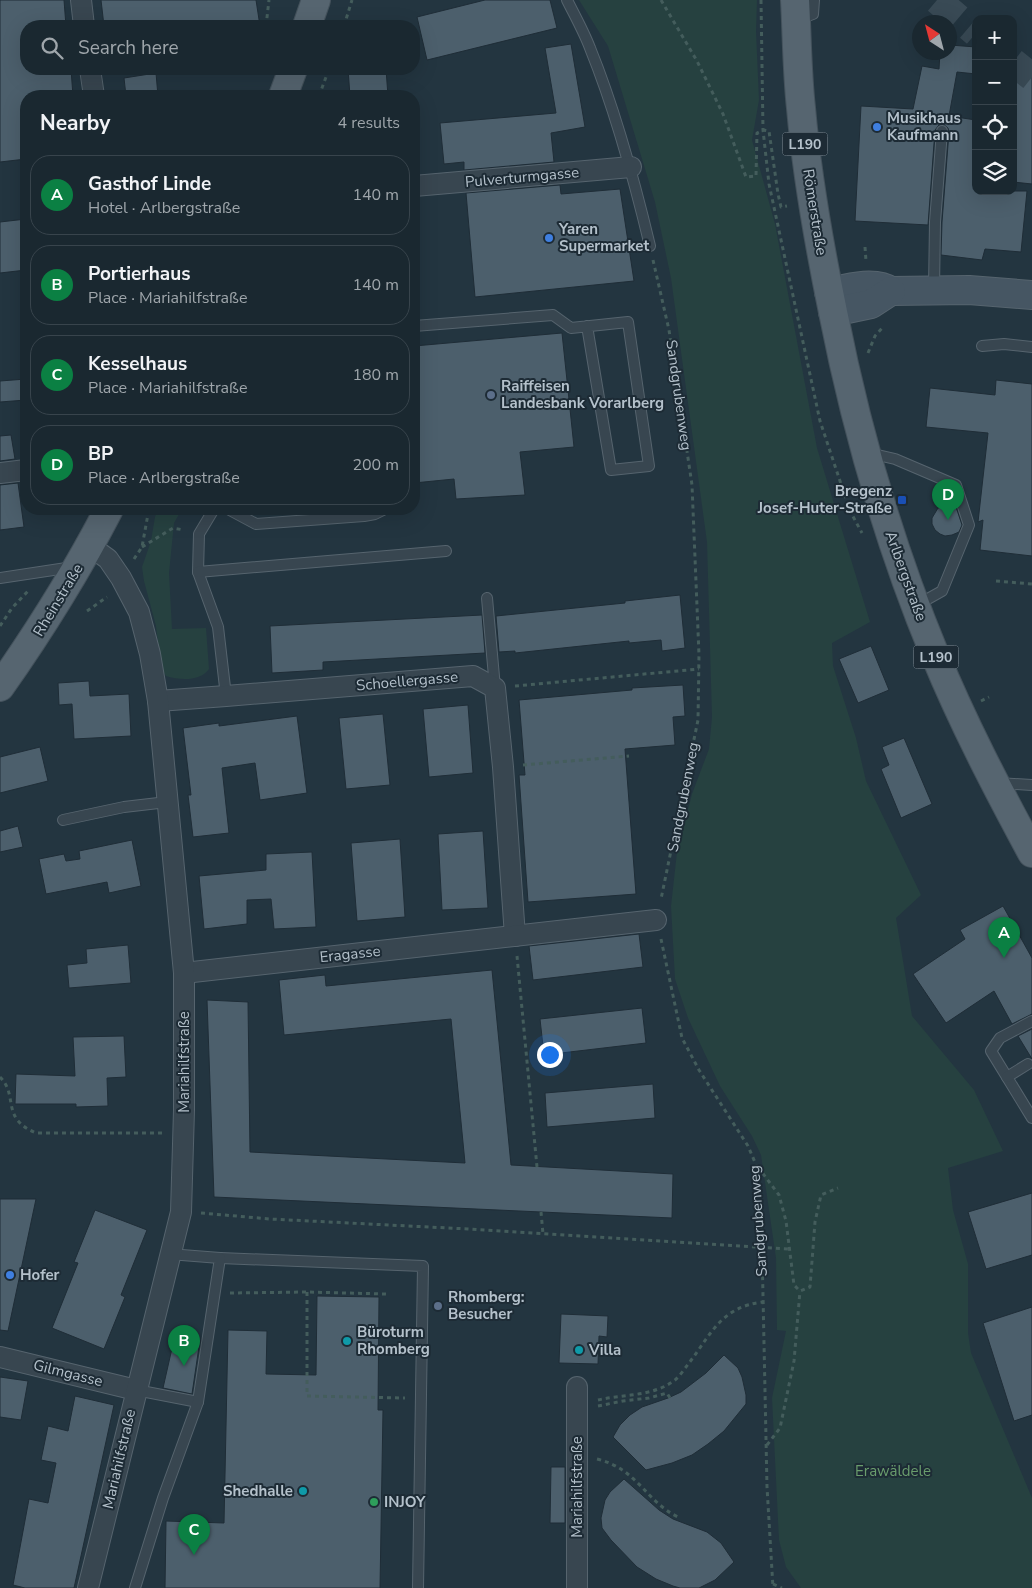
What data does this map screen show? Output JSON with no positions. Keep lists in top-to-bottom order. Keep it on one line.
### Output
{"streets":{"main road":["L190","Römerstraße","Arlbergstraße","Rheinstraße"],"street":["Pulverturmgasse","Schoellergasse","Eragasse","Mariahilfstraße","Gilmgasse"],"path":["Sandgrubenweg"]},"crossings":[["Römerstraße","Arlbergstraße"],["Sandgrubenweg","Eragasse"],["Rheinstraße","Mariahilfstraße"],["Schoellergasse","Mariahilfstraße"],["Eragasse","Mariahilfstraße"],["Mariahilfstraße","Gilmgasse"]],"parks":["Erawäldele"],"places":{"other":["Musikhaus Kaufmann","Yaren Supermarket","Raiffeisen Landesbank Vorarlberg","Hofer","Rhomberg: Besucher","Büroturm Rhomberg","Villa","Shedhalle","INJOY"],"transit":["Bregenz Josef-Huter-Straße"]},"north":"top left","page":{"map_buttons":["+","−"],"search":"Search here","heading":["Nearby","4 results"],"list":[{"mark":"A","name":"Gasthof Linde","note":"Hotel · Arlbergstraße","value":"140 m"},{"mark":"B","name":"Portierhaus","note":"Place · Mariahilfstraße","value":"140 m"},{"mark":"C","name":"Kesselhaus","note":"Place · Mariahilfstraße","value":"180 m"},{"mark":"D","name":"BP","note":"Place · Arlbergstraße","value":"200 m"}],"pins":["D","A","B","C"]}}
